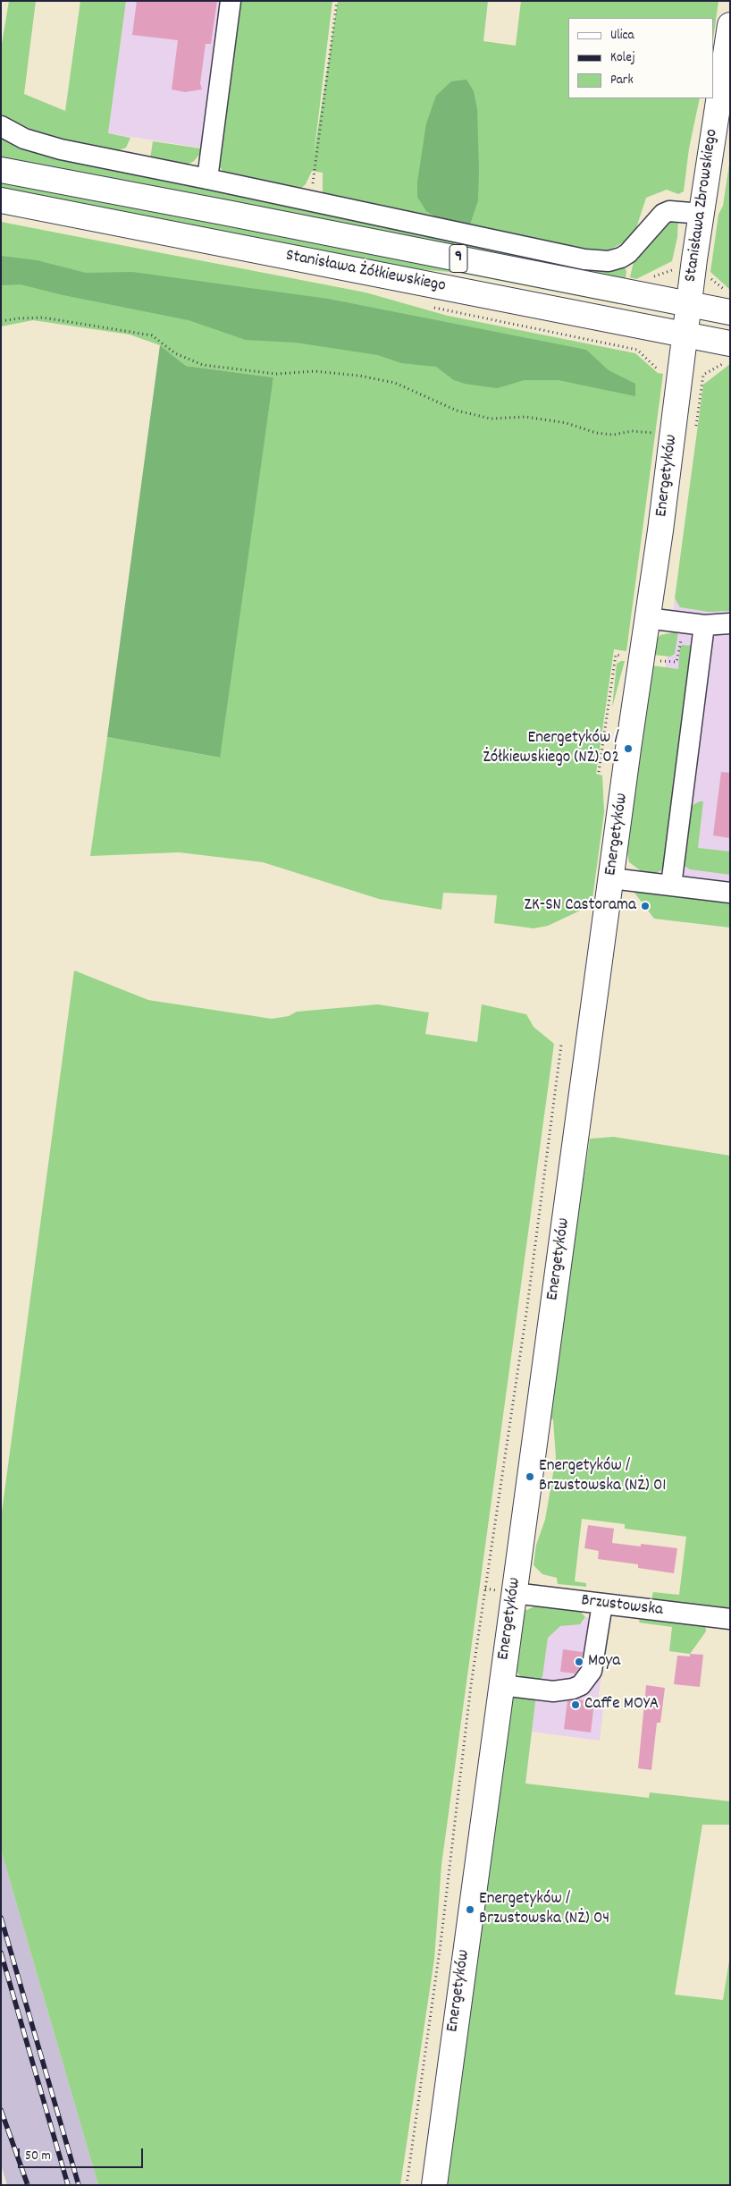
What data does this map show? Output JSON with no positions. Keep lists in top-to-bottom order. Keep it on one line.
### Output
{"streets":{"main road":["Stanisława Zbrowskiego","9","Stanisława Żółkiewskiego","Energetyków"],"street":["Brzustowska"]},"crossings":[["Stanisława Zbrowskiego","Stanisława Żółkiewskiego"],["Stanisława Zbrowskiego","Energetyków"],["Stanisława Żółkiewskiego","Energetyków"],["Energetyków","Brzustowska"]],"places":["Energetyków / Żółkiewskiego (NŻ) 02","ZK-SN Castorama","Energetyków / Brzustowska (NŻ) 01","Moya","Caffe MOYA","Energetyków / Brzustowska (NŻ) 04"],"legend":["Ulica","Kolej","Park"],"scale_bar":"50 m"}
